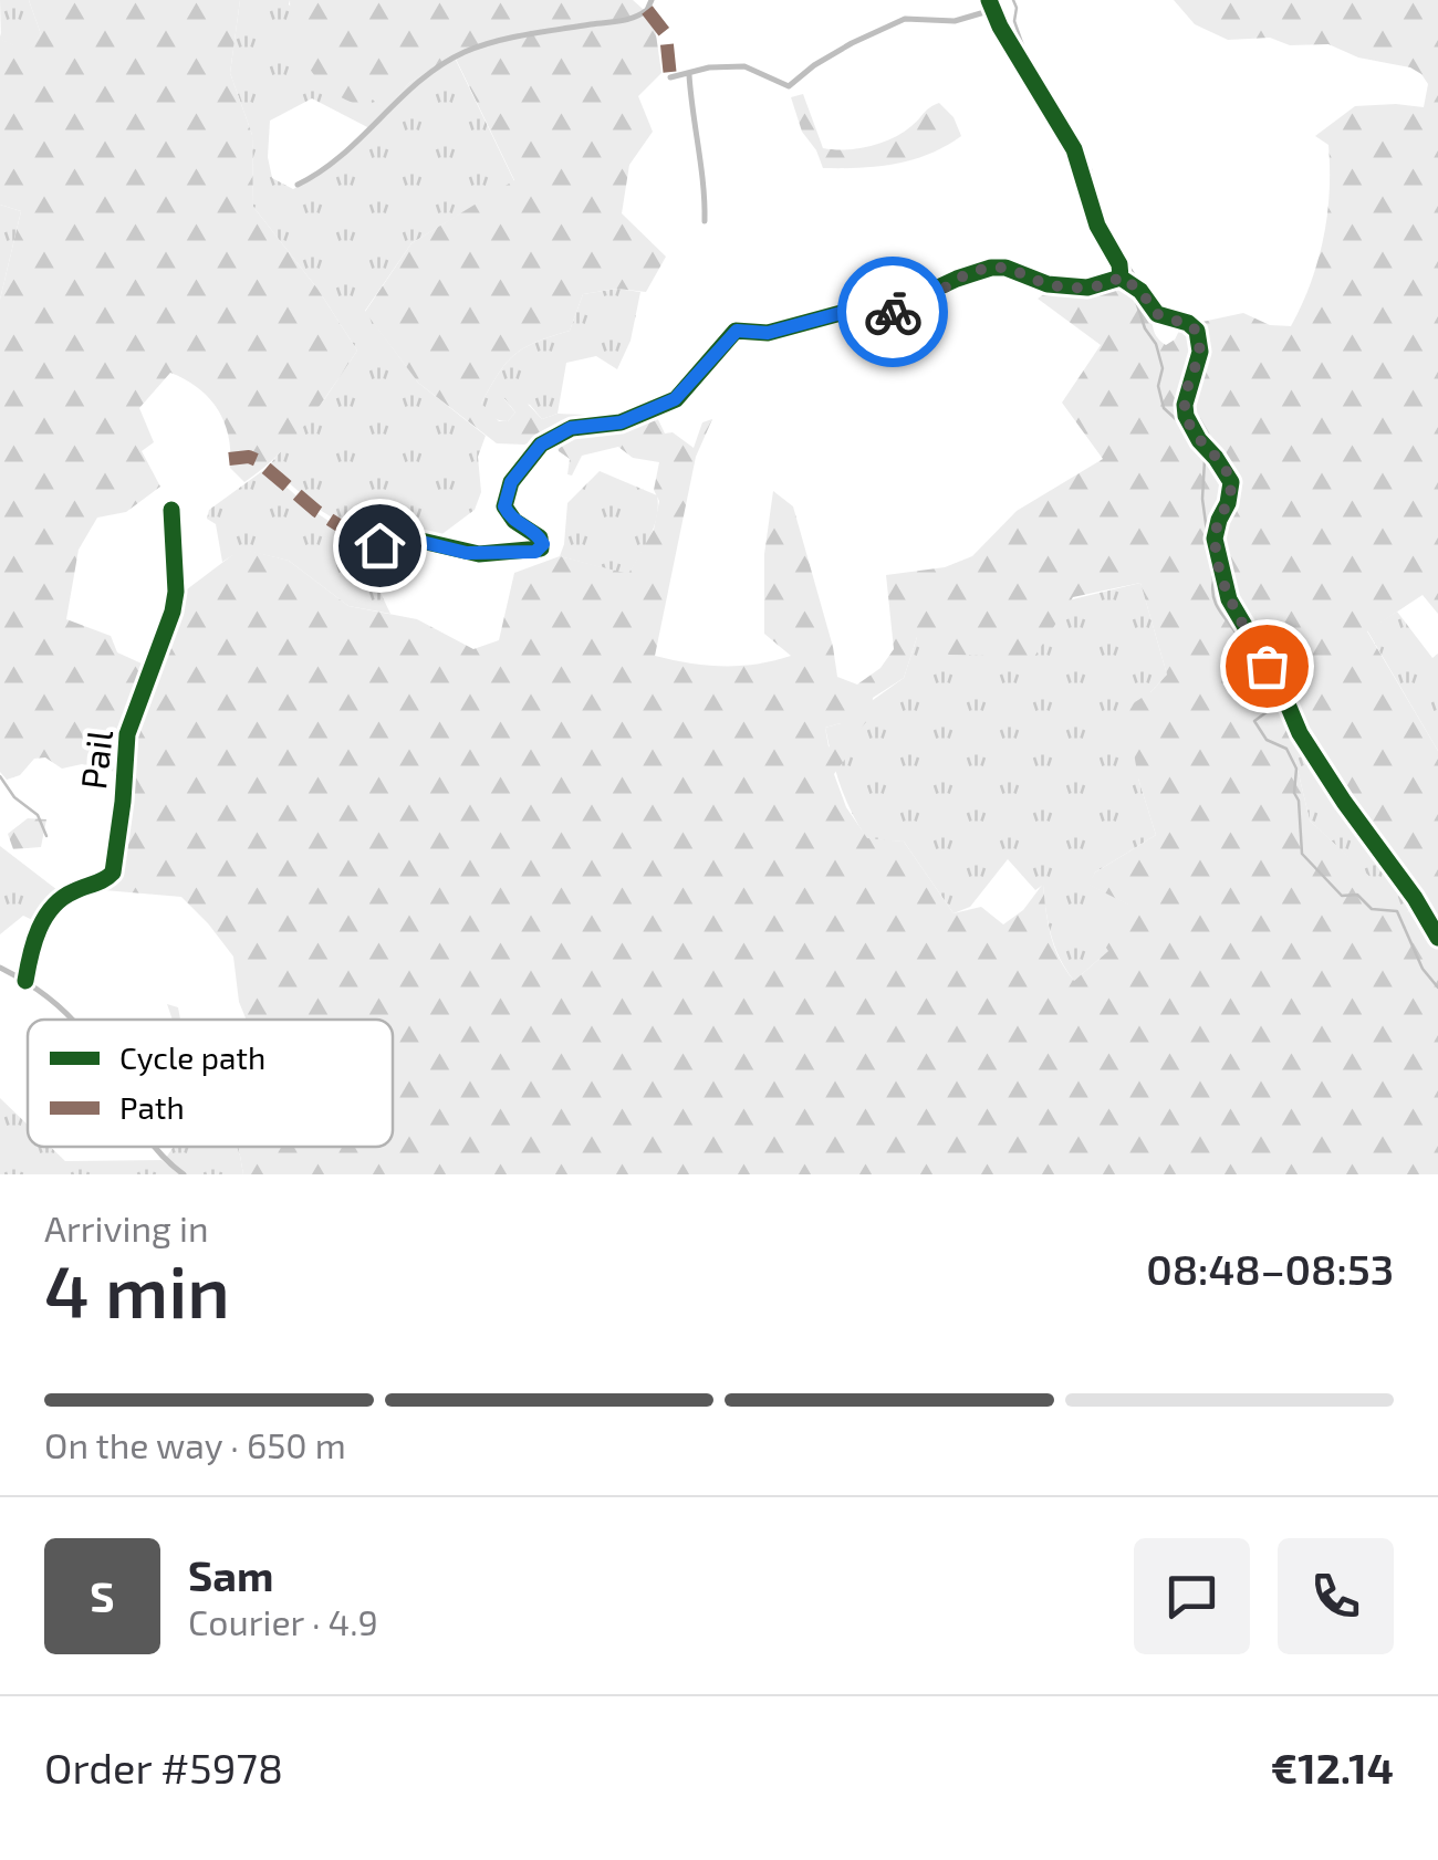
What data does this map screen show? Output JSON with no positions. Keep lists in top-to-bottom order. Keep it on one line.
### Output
{"streets":{"street":["Pail"]},"legend":["Cycle path","Path"],"page":{"heading":["4 min","Arriving in","08:48–08:53"],"panel":["Sam","Courier · 4.9","Order #5978","€12.14"],"bar":"On the way · 650 m","round":"S"}}
